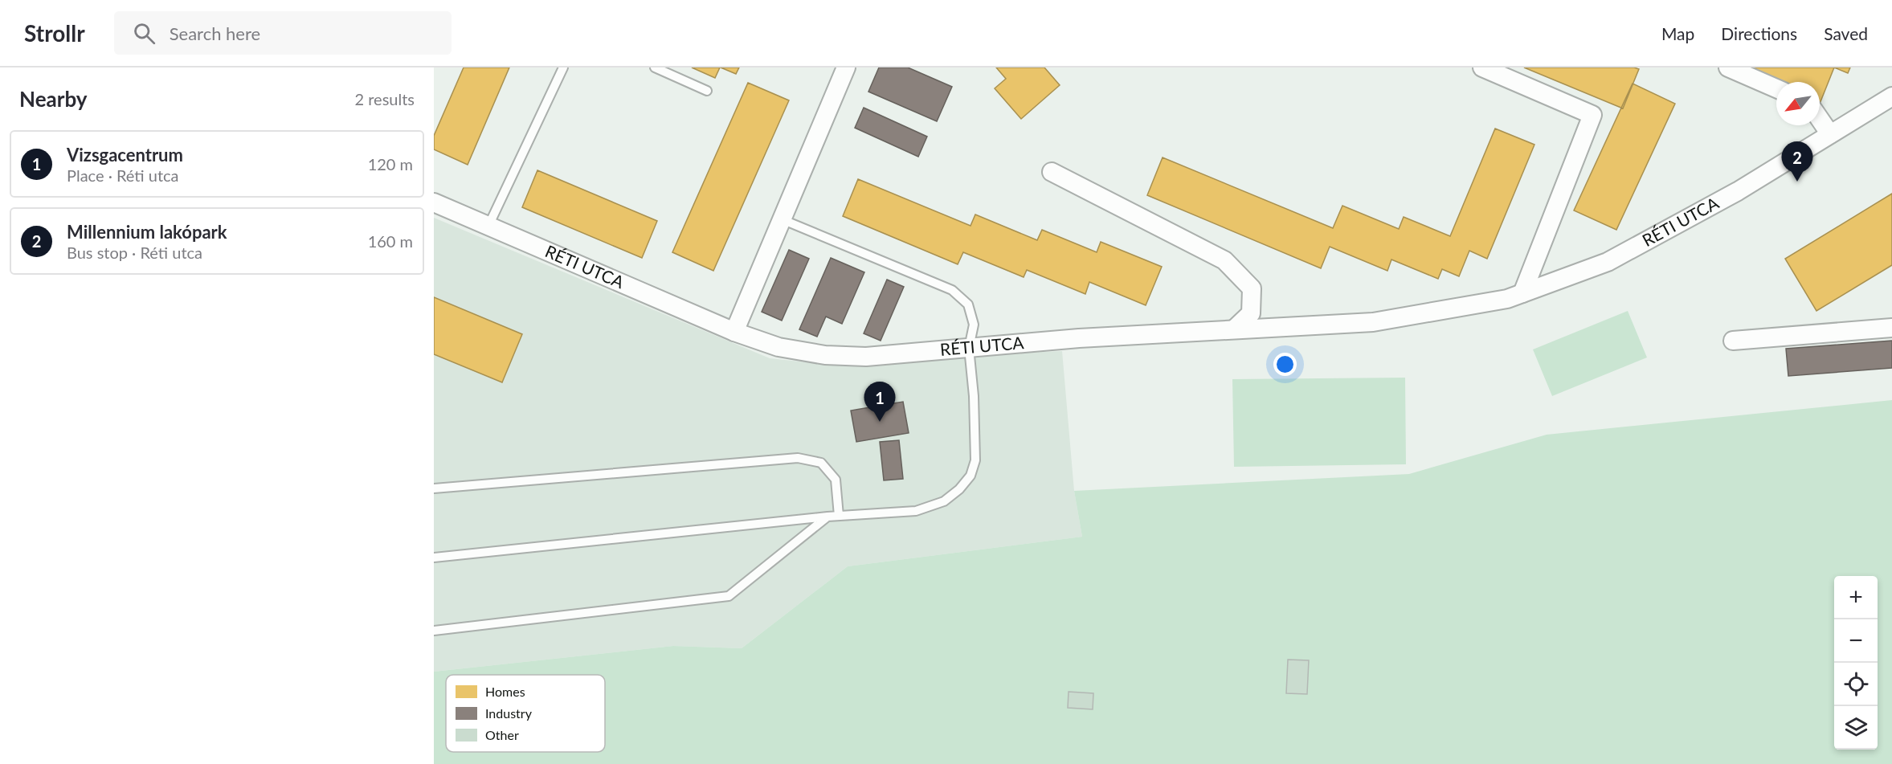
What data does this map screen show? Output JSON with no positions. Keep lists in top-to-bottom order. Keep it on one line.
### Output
{"streets":{"street":["RÉTI UTCA"]},"legend":["Homes","Industry","Other"],"north":"bottom left","page":{"header":"Strollr","search":"Search here","nav":["Map","Directions","Saved"],"heading":["Nearby","2 results"],"list":[{"mark":"1","name":"Vizsgacentrum","note":"Place · Réti utca","value":"120 m"},{"mark":"2","name":"Millennium lakópark","note":"Bus stop · Réti utca","value":"160 m"}],"pins":["2","1"],"map_buttons":["+","−"]}}
